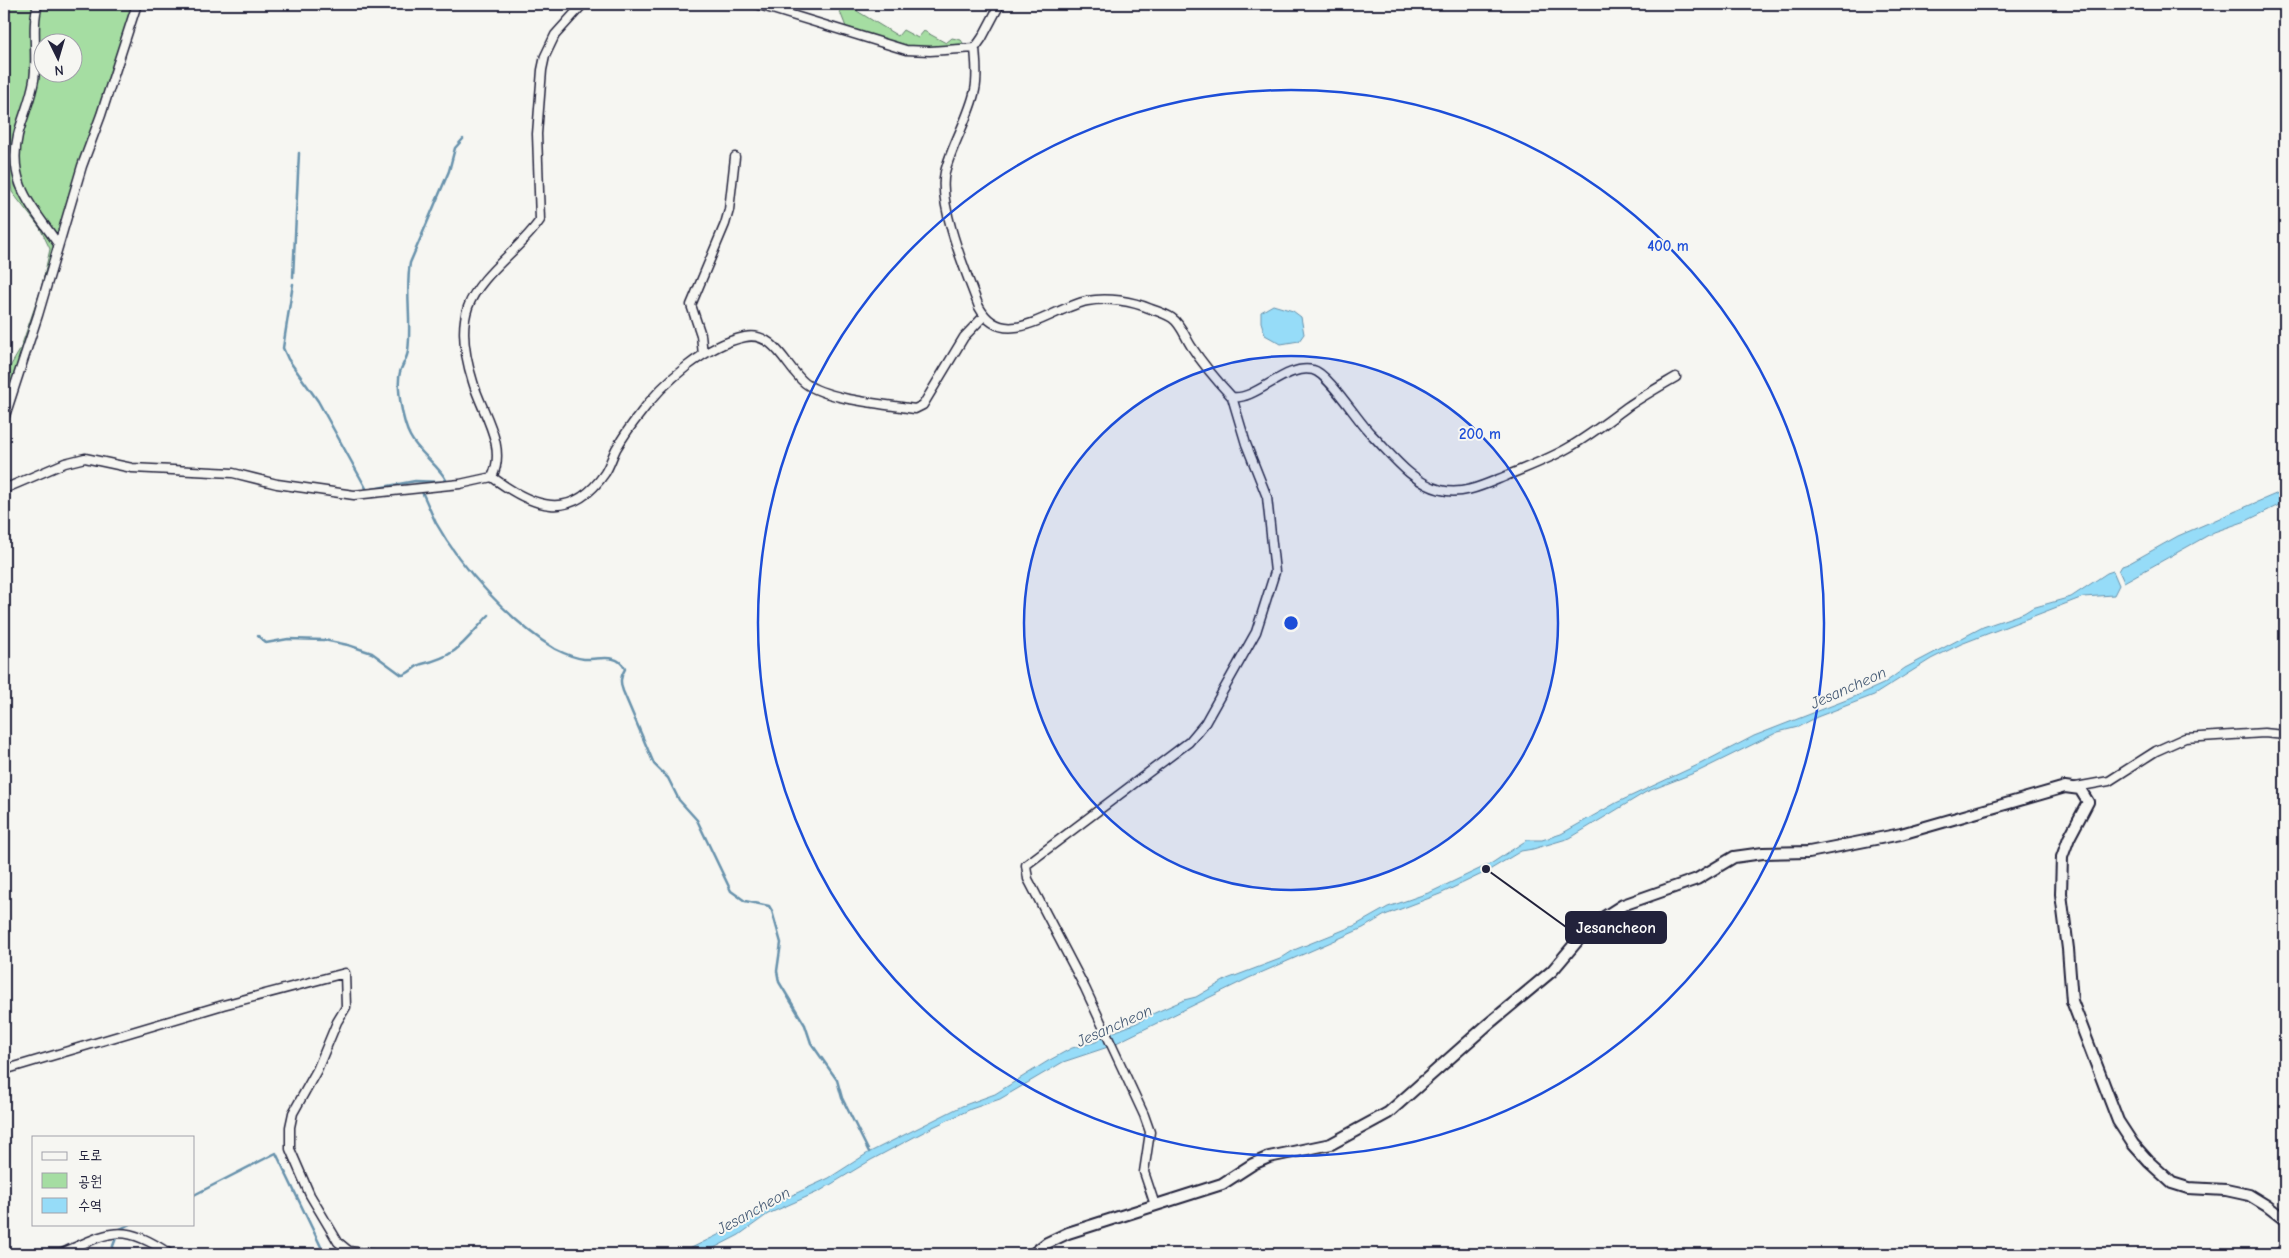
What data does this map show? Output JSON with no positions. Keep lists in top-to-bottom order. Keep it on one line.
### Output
{"water":["Jesancheon"],"places":["Jesancheon"],"legend":["도로","공원","수역"],"north":"bottom","rings":["400 m","200 m"]}
